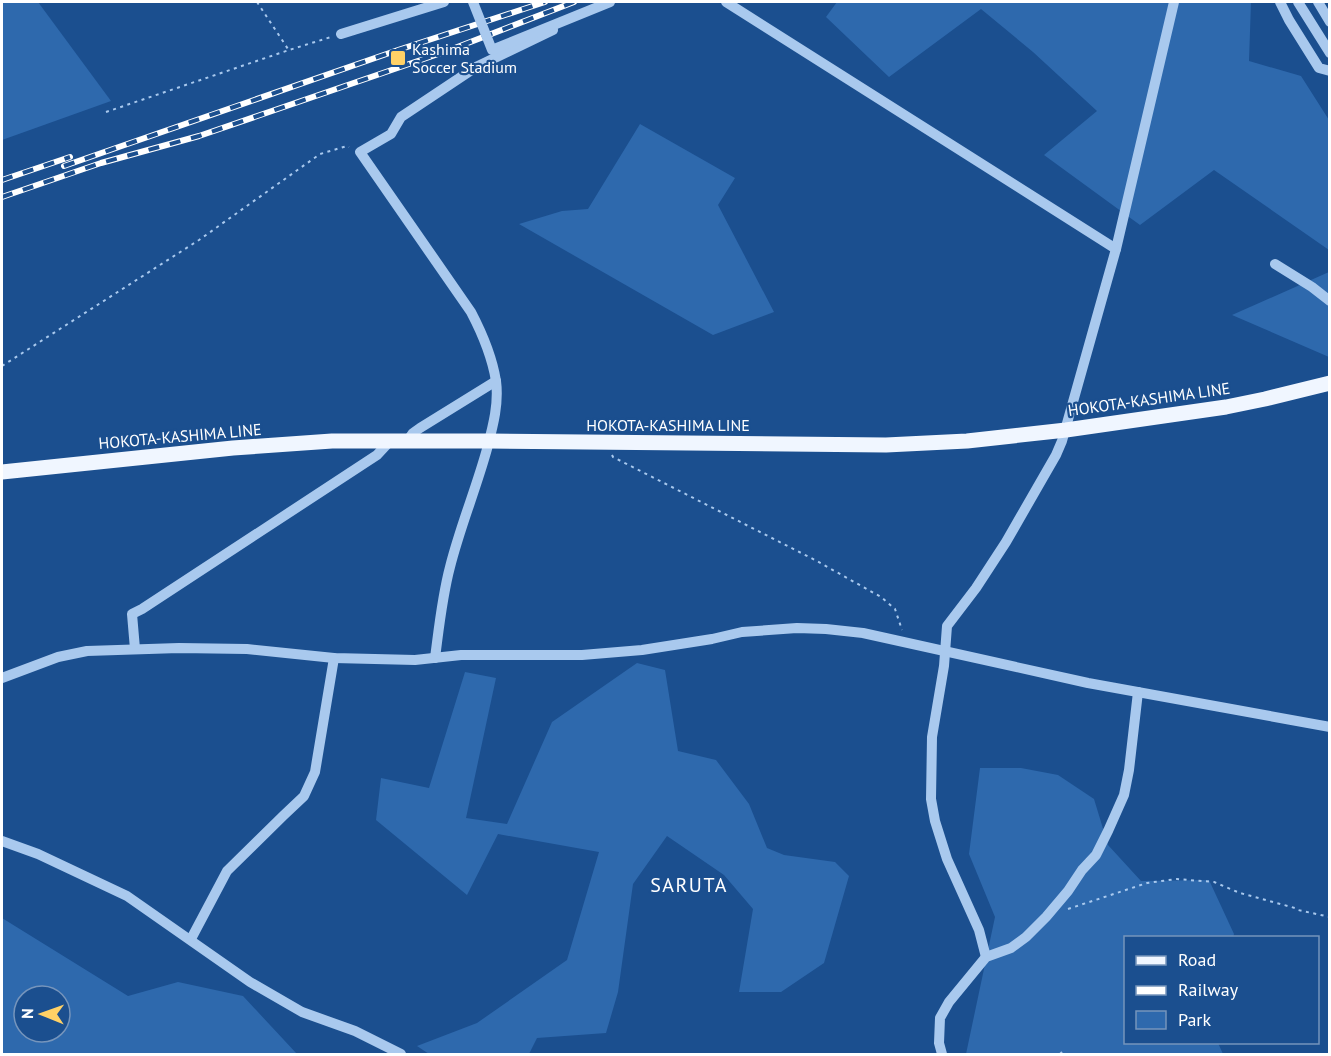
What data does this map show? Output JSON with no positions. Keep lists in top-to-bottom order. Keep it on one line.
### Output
{"streets":{"main road":["HOKOTA-KASHIMA LINE"]},"districts":["SARUTA"],"places":{"transit":["Kashima Soccer Stadium"]},"legend":["Road","Railway","Park"],"north":"left"}
